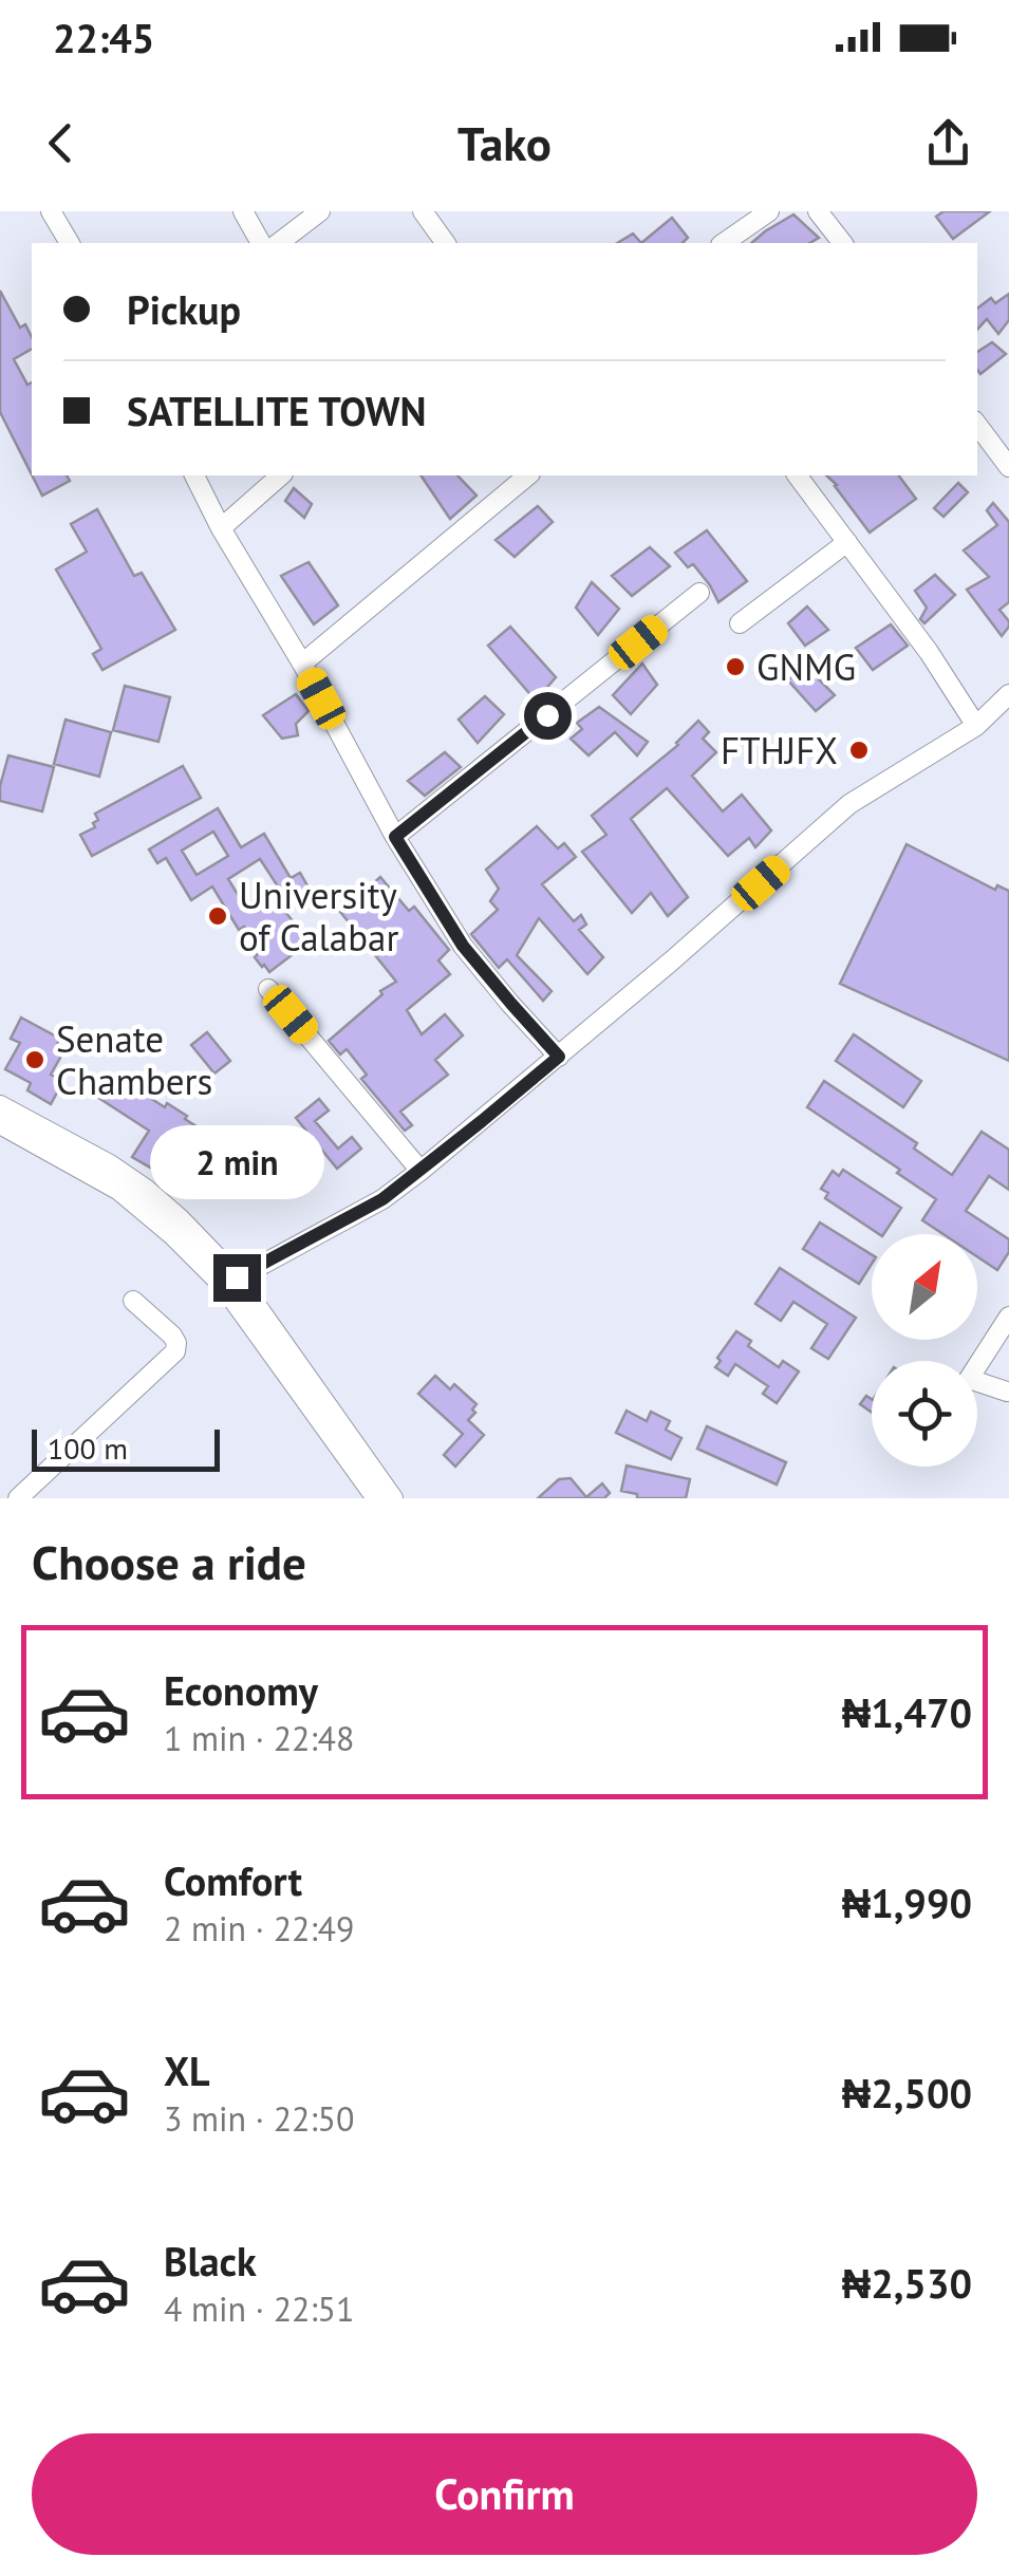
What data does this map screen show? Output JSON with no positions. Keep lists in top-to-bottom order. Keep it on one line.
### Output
{"places":["GNMG","FTHJFX","University of Calabar","Senate Chambers"],"scale_bar":"100 m","north":"top right","page":{"status":"22:45","header":"Tako","banner":["Pickup","SATELLITE TOWN"],"bubble":"2 min","scale":"100 m","heading":"Choose a ride","list":[{"name":"Economy","note":"1 min · 22:48","value":"₦1,470"},{"name":"Comfort","note":"2 min · 22:49","value":"₦1,990"},{"name":"XL","note":"3 min · 22:50","value":"₦2,500"},{"name":"Black","note":"4 min · 22:51","value":"₦2,530"}],"buttons":"Confirm"}}
